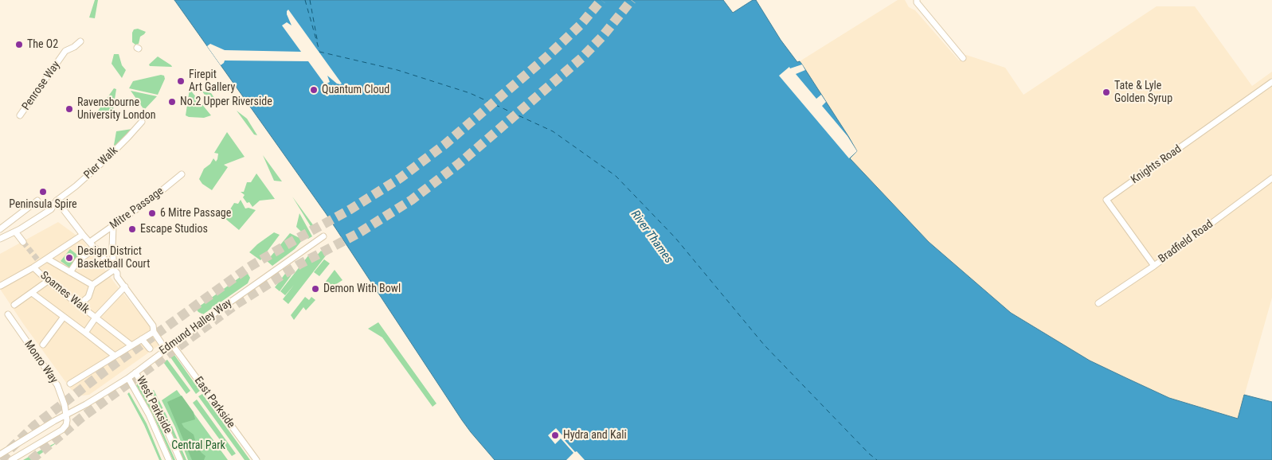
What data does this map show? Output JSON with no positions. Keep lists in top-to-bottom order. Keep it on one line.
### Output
{"streets":{"street":["Penrose Way","Pier Walk","Knights Road","Mitre Passage","Bradfield Road","Soames Walk","Edmund Halley Way","Monro Way","East Parkside","West Parkside"]},"crossings":[["Knights Road","Bradfield Road"],["Edmund Halley Way","Monro Way"],["Edmund Halley Way","East Parkside"],["Edmund Halley Way","West Parkside"]],"water":["River Thames"],"parks":["Central Park"],"places":["The O2","Firepit Art Gallery","Quantum Cloud","Tate & Lyle Golden Syrup","No.2 Upper Riverside","Ravensbourne University London","Peninsula Spire","6 Mitre Passage","Escape Studios","Design District Basketball Court","Demon With Bowl","Hydra and Kali"]}
